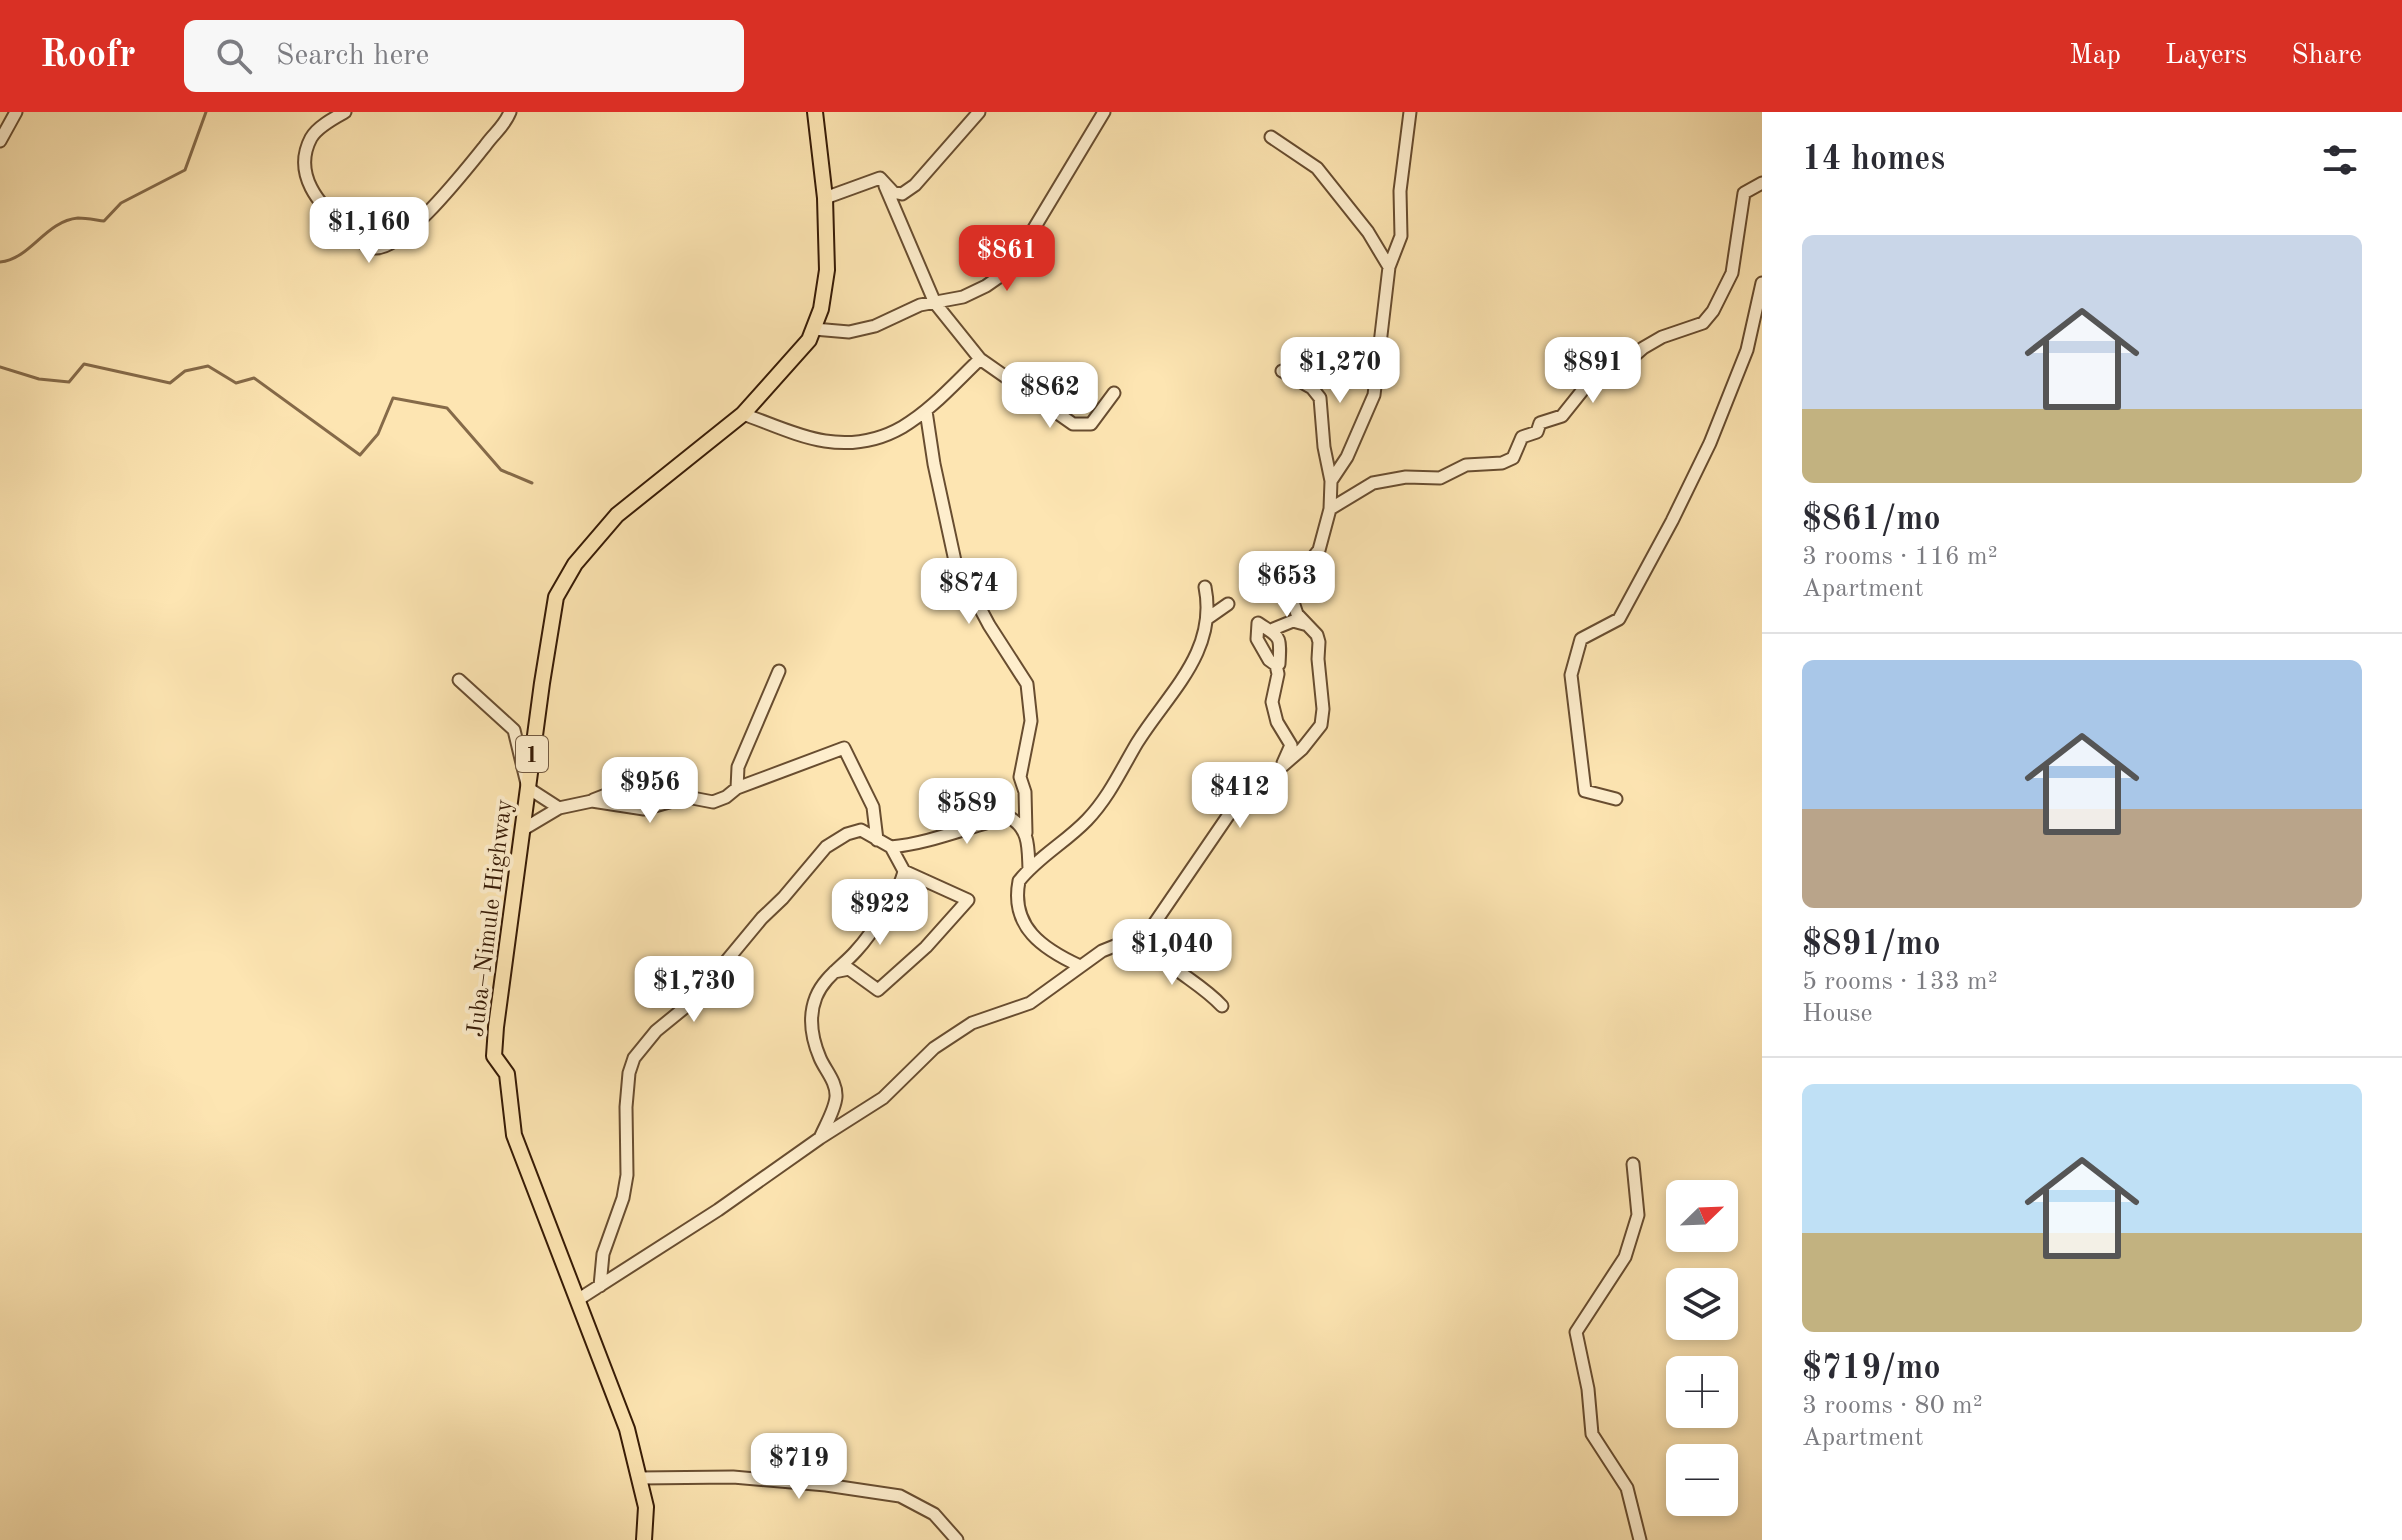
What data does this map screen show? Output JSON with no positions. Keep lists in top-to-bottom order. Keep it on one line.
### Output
{"streets":{"main road":["1","Juba–Nimule Highway"]},"crossings":[["1","Juba–Nimule Highway"]],"north":"top right","page":{"header":"Roofr","search":"Search here","nav":["Map","Layers","Share"],"heading":"14 homes","price":["$1,160","$861","$1,270","$891","$862","$653","$874","$956","$412","$589","$922","$1,040","$1,730","$719"],"list":[{"name":"$861/mo","note":"3 rooms · 116 m² · Apartment"},{"name":"$891/mo","note":"5 rooms · 133 m² · House"},{"name":"$719/mo","note":"3 rooms · 80 m² · Apartment"}],"map_buttons":["+","−"]}}
